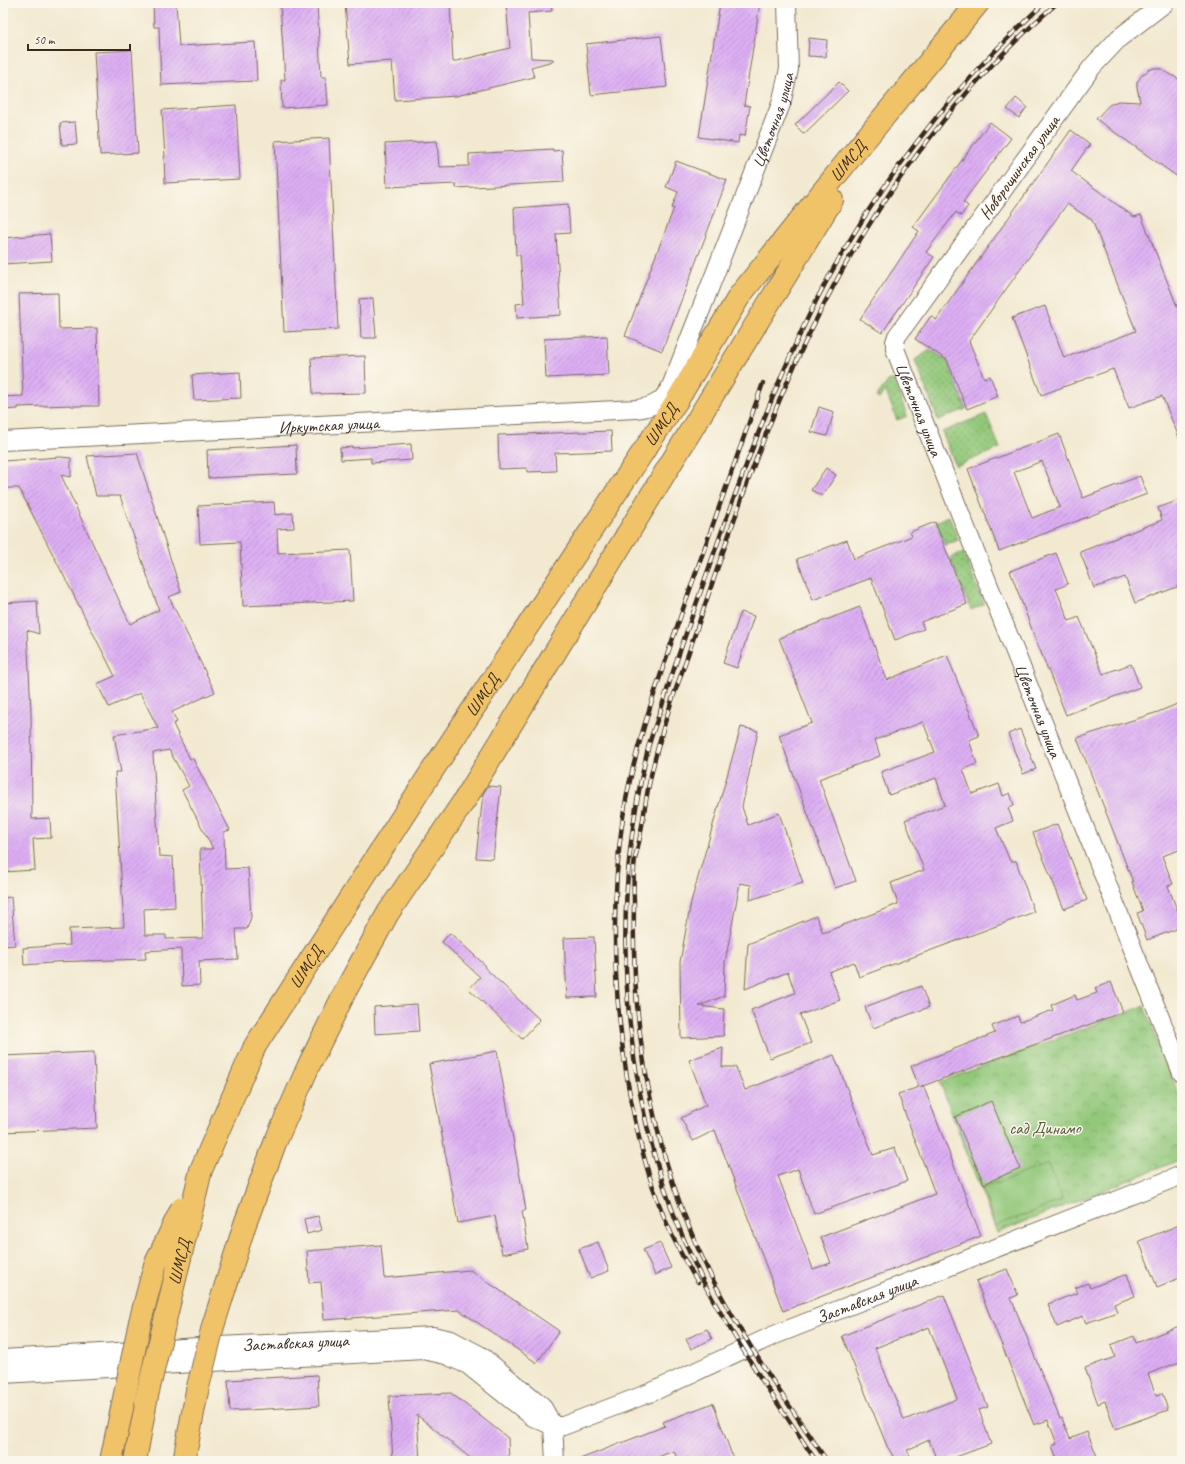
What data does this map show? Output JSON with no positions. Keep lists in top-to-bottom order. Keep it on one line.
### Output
{"streets":{"main road":["ШМСД"],"street":["Цветочная улица","Новорощинская улица","Иркутская улица","Заставская улица"]},"crossings":[["Цветочная улица","Новорощинская улица"],["Цветочная улица","Иркутская улица"]],"parks":["сад Динамо"],"scale_bar":"50 m"}
